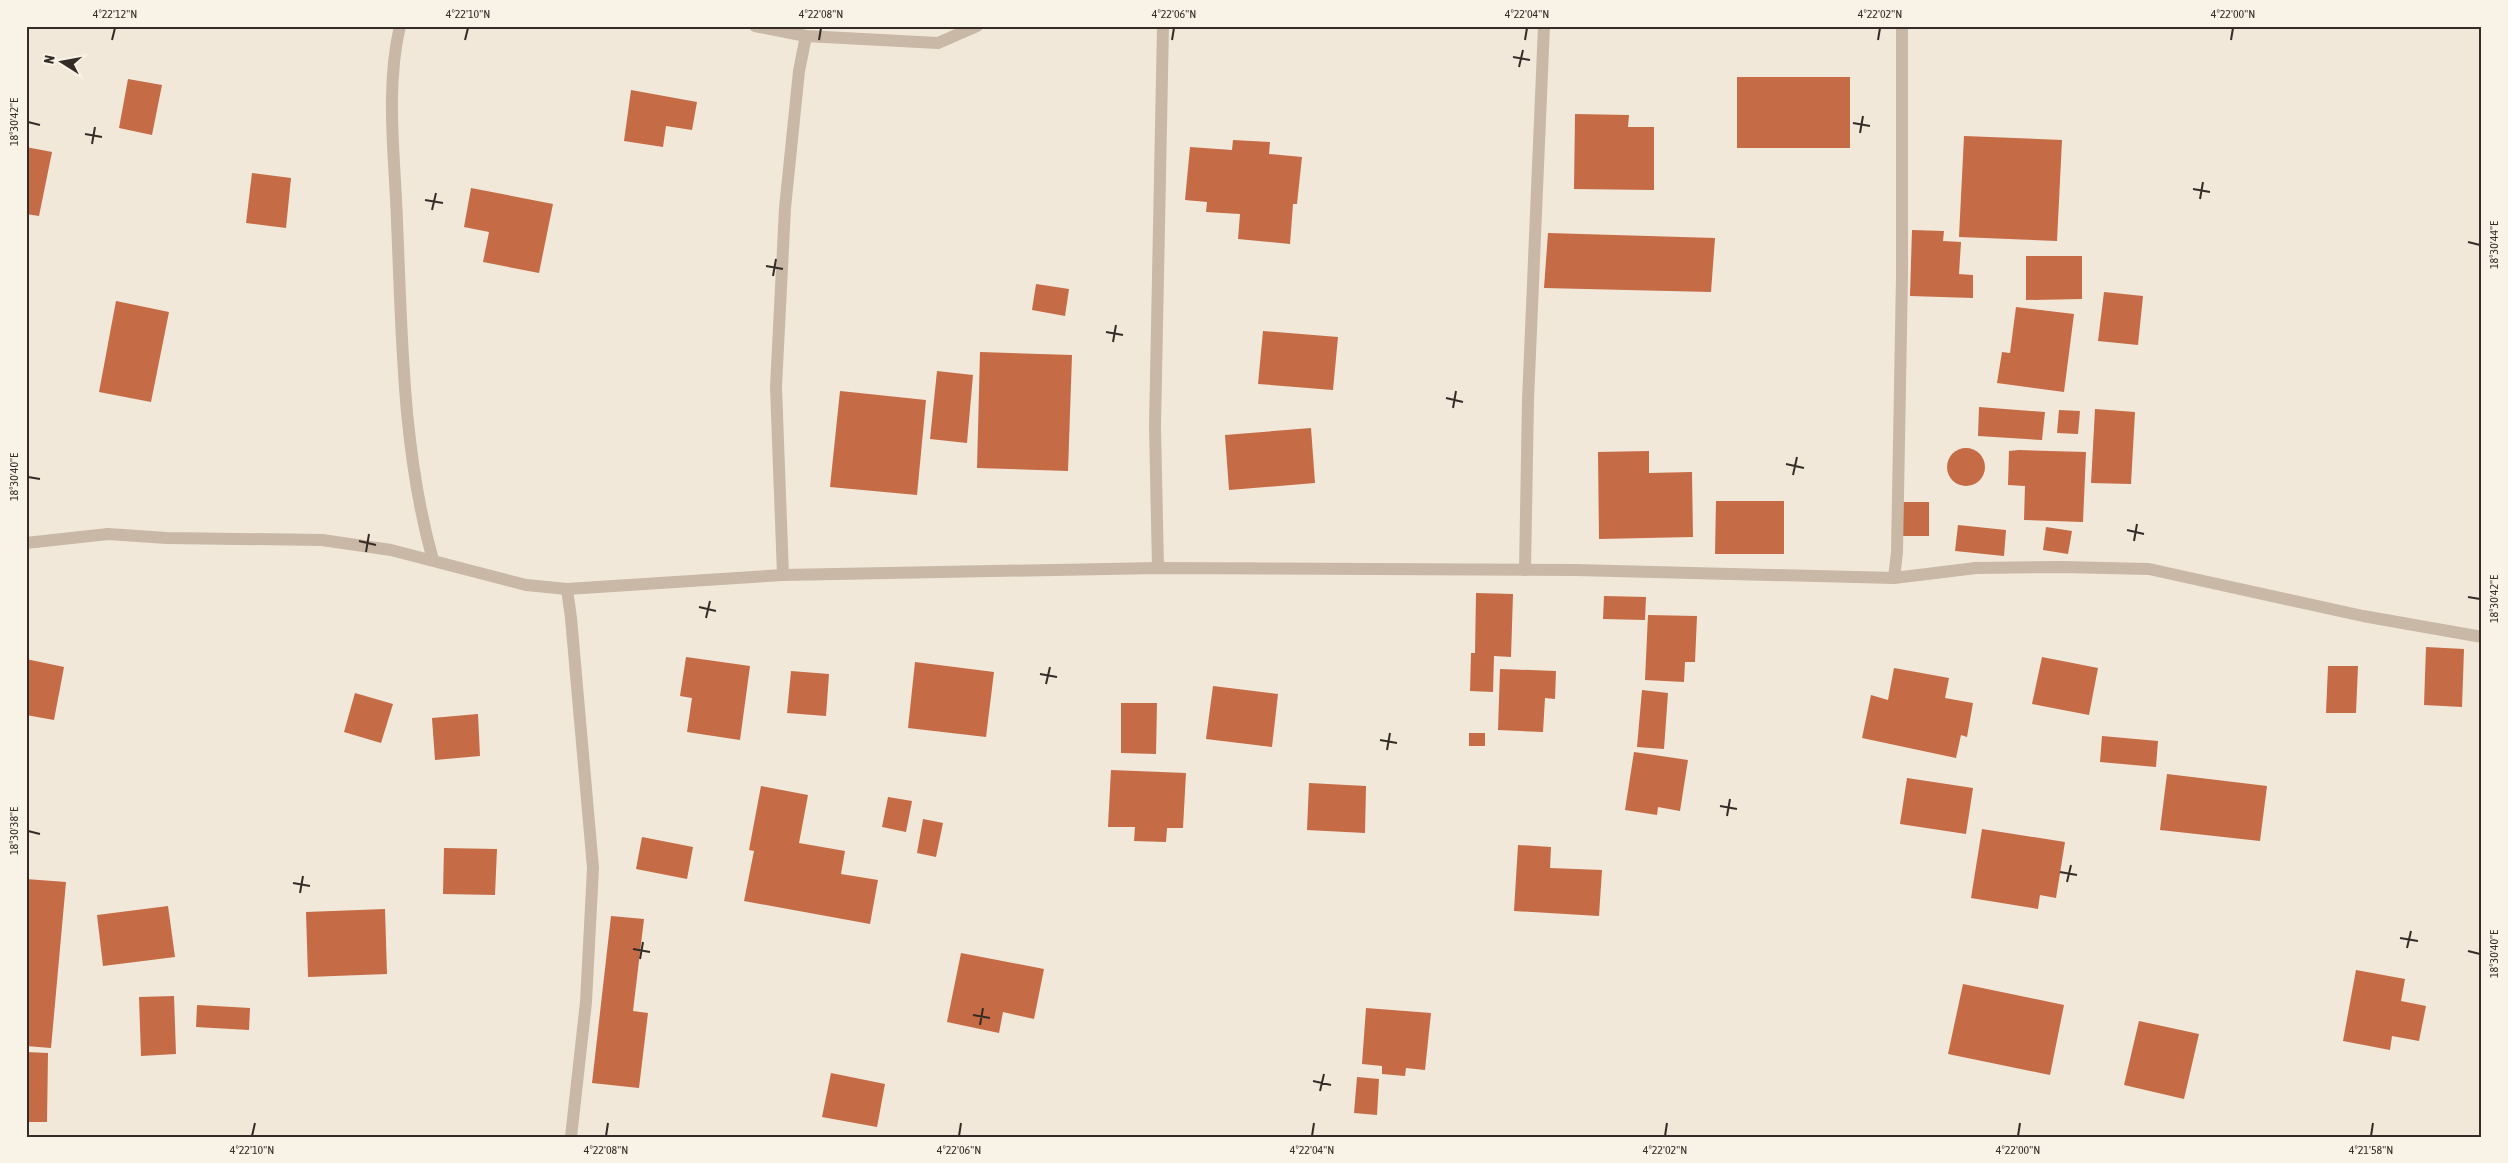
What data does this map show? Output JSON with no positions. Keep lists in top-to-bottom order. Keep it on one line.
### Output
{"north":"left","coordinates":["4°22'12\"N","4°22'10\"N","4°22'08\"N","4°22'06\"N","4°22'04\"N","4°22'02\"N","4°22'00\"N","18°30'42\"E","18°30'44\"E","18°30'40\"E","18°30'38\"E","4°21'58\"N"]}
